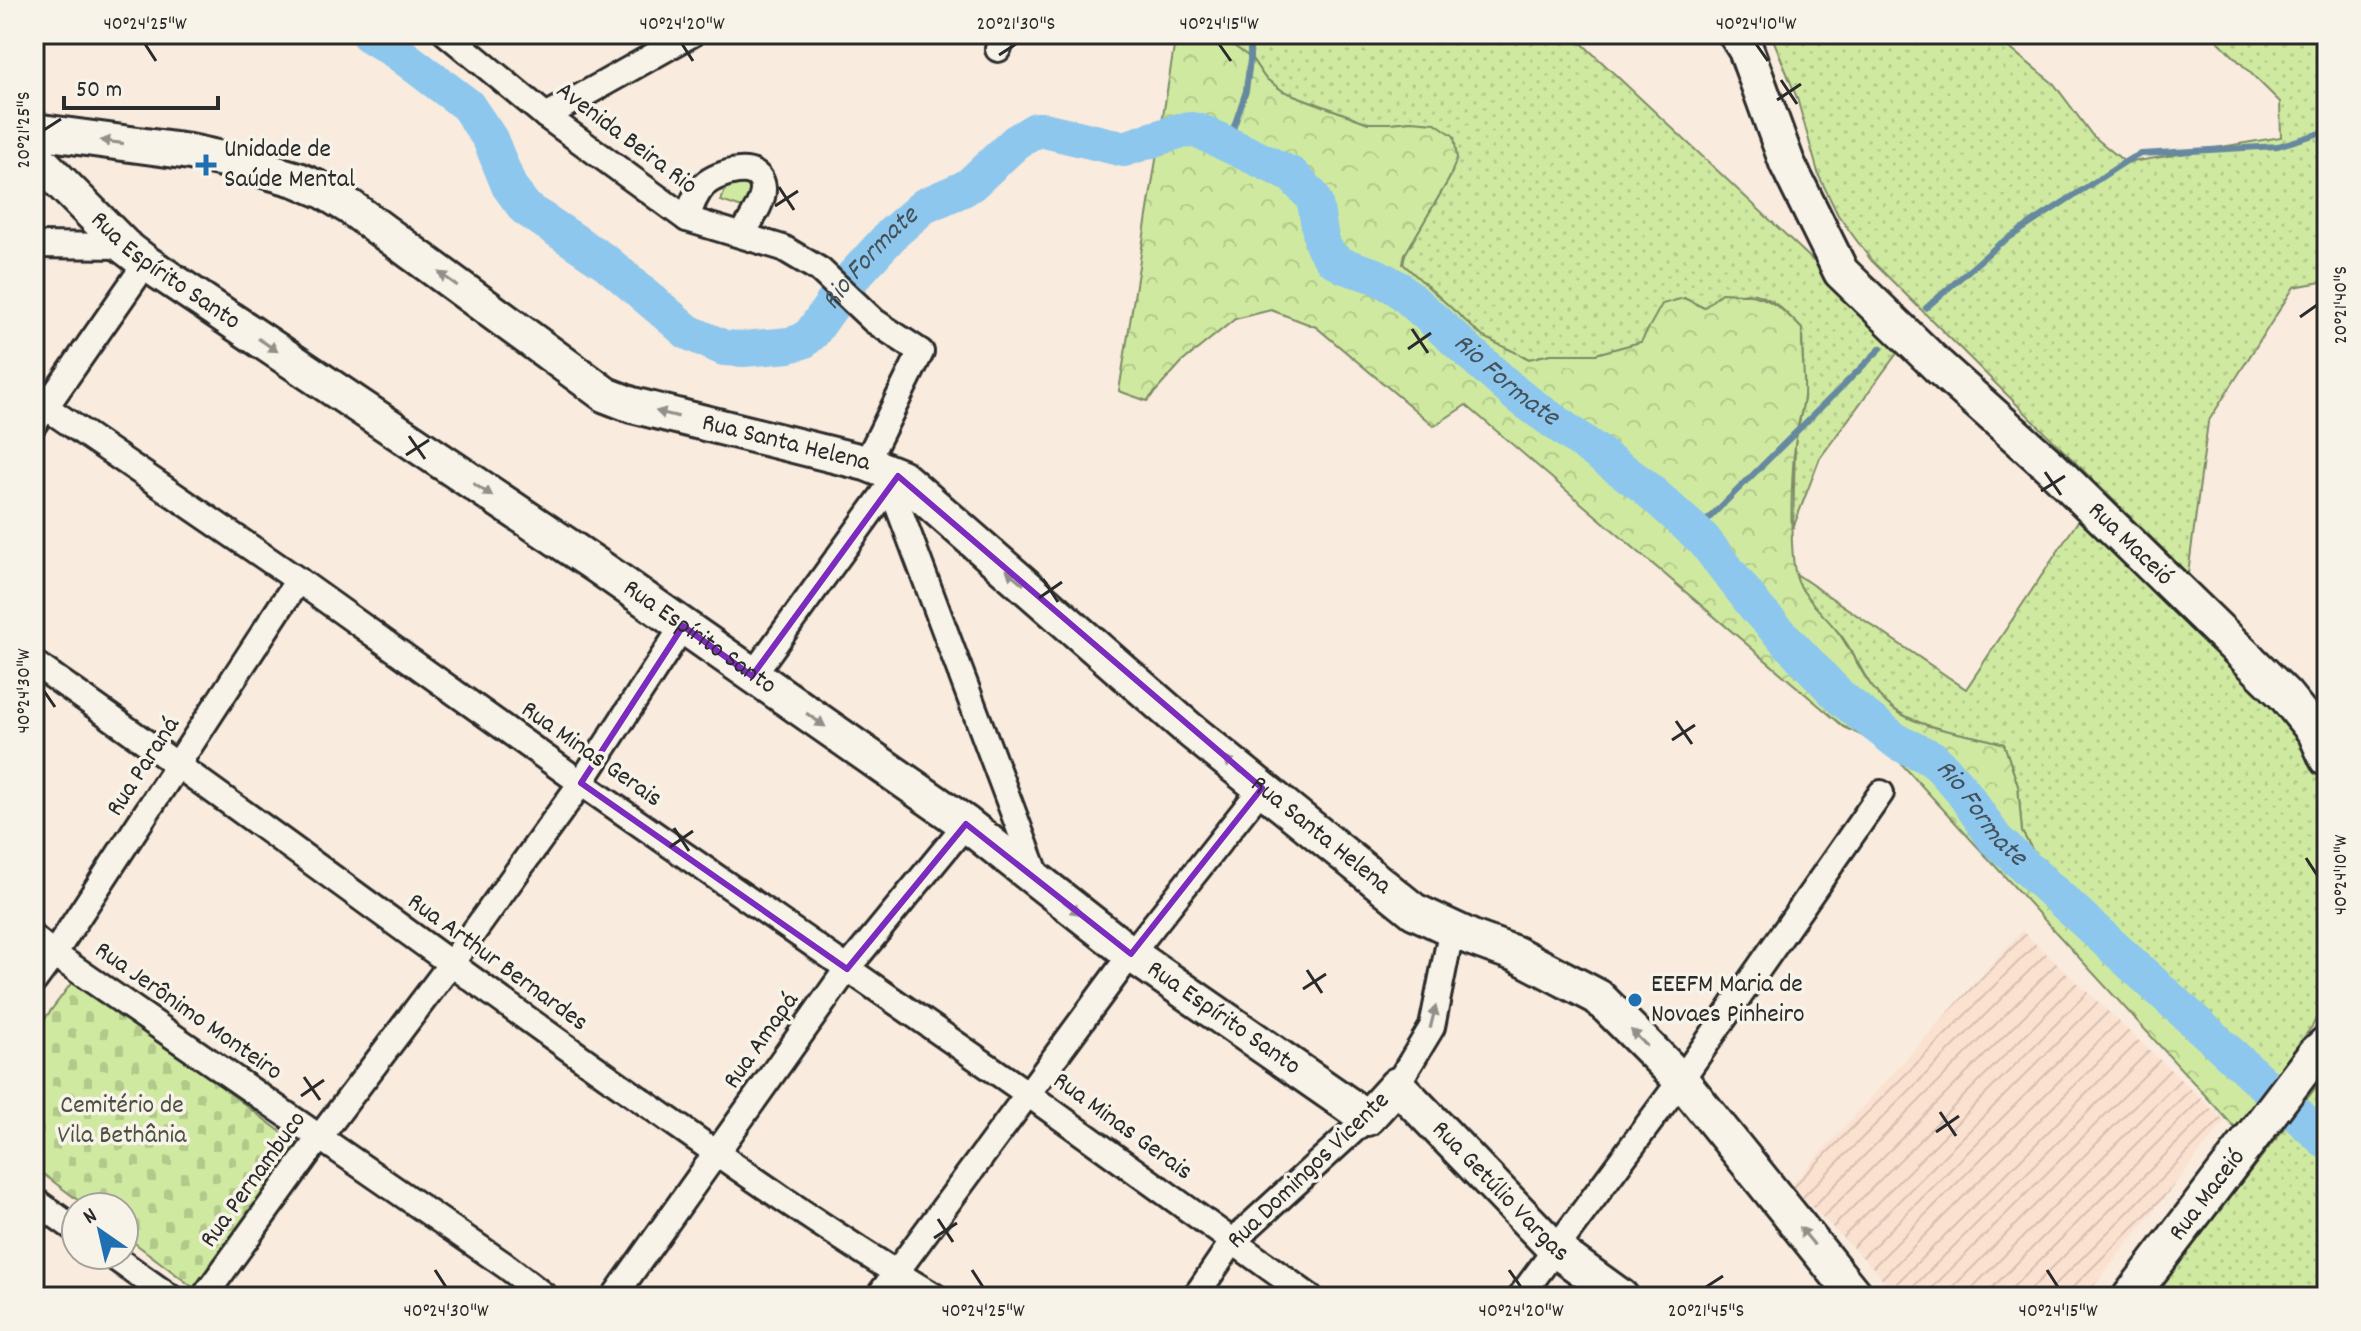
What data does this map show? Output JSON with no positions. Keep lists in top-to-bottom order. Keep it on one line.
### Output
{"streets":{"street":["Avenida Beira Rio","Rua Espírito Santo","Rua Santa Helena","Rua Maceió","Rua Minas Gerais","Rua Paraná","Rua Arthur Bernardes","Rua Jerônimo Monteiro","Rua Amapá","Rua Domingos Vicente","Rua Pernambuco","Rua Getúlio Vargas"]},"crossings":[["Avenida Beira Rio","Rua Santa Helena"],["Rua Espírito Santo","Rua Santa Helena"],["Rua Espírito Santo","Rua Amapá"],["Rua Espírito Santo","Rua Domingos Vicente"],["Rua Espírito Santo","Rua Pernambuco"],["Rua Santa Helena","Rua Domingos Vicente"],["Rua Minas Gerais","Rua Paraná"],["Rua Minas Gerais","Rua Amapá"],["Rua Minas Gerais","Rua Domingos Vicente"],["Rua Minas Gerais","Rua Pernambuco"],["Rua Paraná","Rua Arthur Bernardes"],["Rua Paraná","Rua Jerônimo Monteiro"],["Rua Arthur Bernardes","Rua Amapá"],["Rua Arthur Bernardes","Rua Pernambuco"],["Rua Jerônimo Monteiro","Rua Pernambuco"],["Rua Domingos Vicente","Rua Getúlio Vargas"]],"one_way":["Rua Espírito Santo","Rua Santa Helena"],"water":["Rio Formate"],"parks":["Cemitério de Vila Bethânia"],"places":{"health":["Unidade de Saúde Mental"],"other":["EEEFM Maria de Novaes Pinheiro"]},"scale_bar":"50 m","north":"top left","coordinates":["40°24'25\"W","40°24'20\"W","20°21'30\"S","40°24'15\"W","40°24'10\"W","20°21'25\"S","20°21'40\"S","40°24'30\"W","20°21'45\"S"]}
